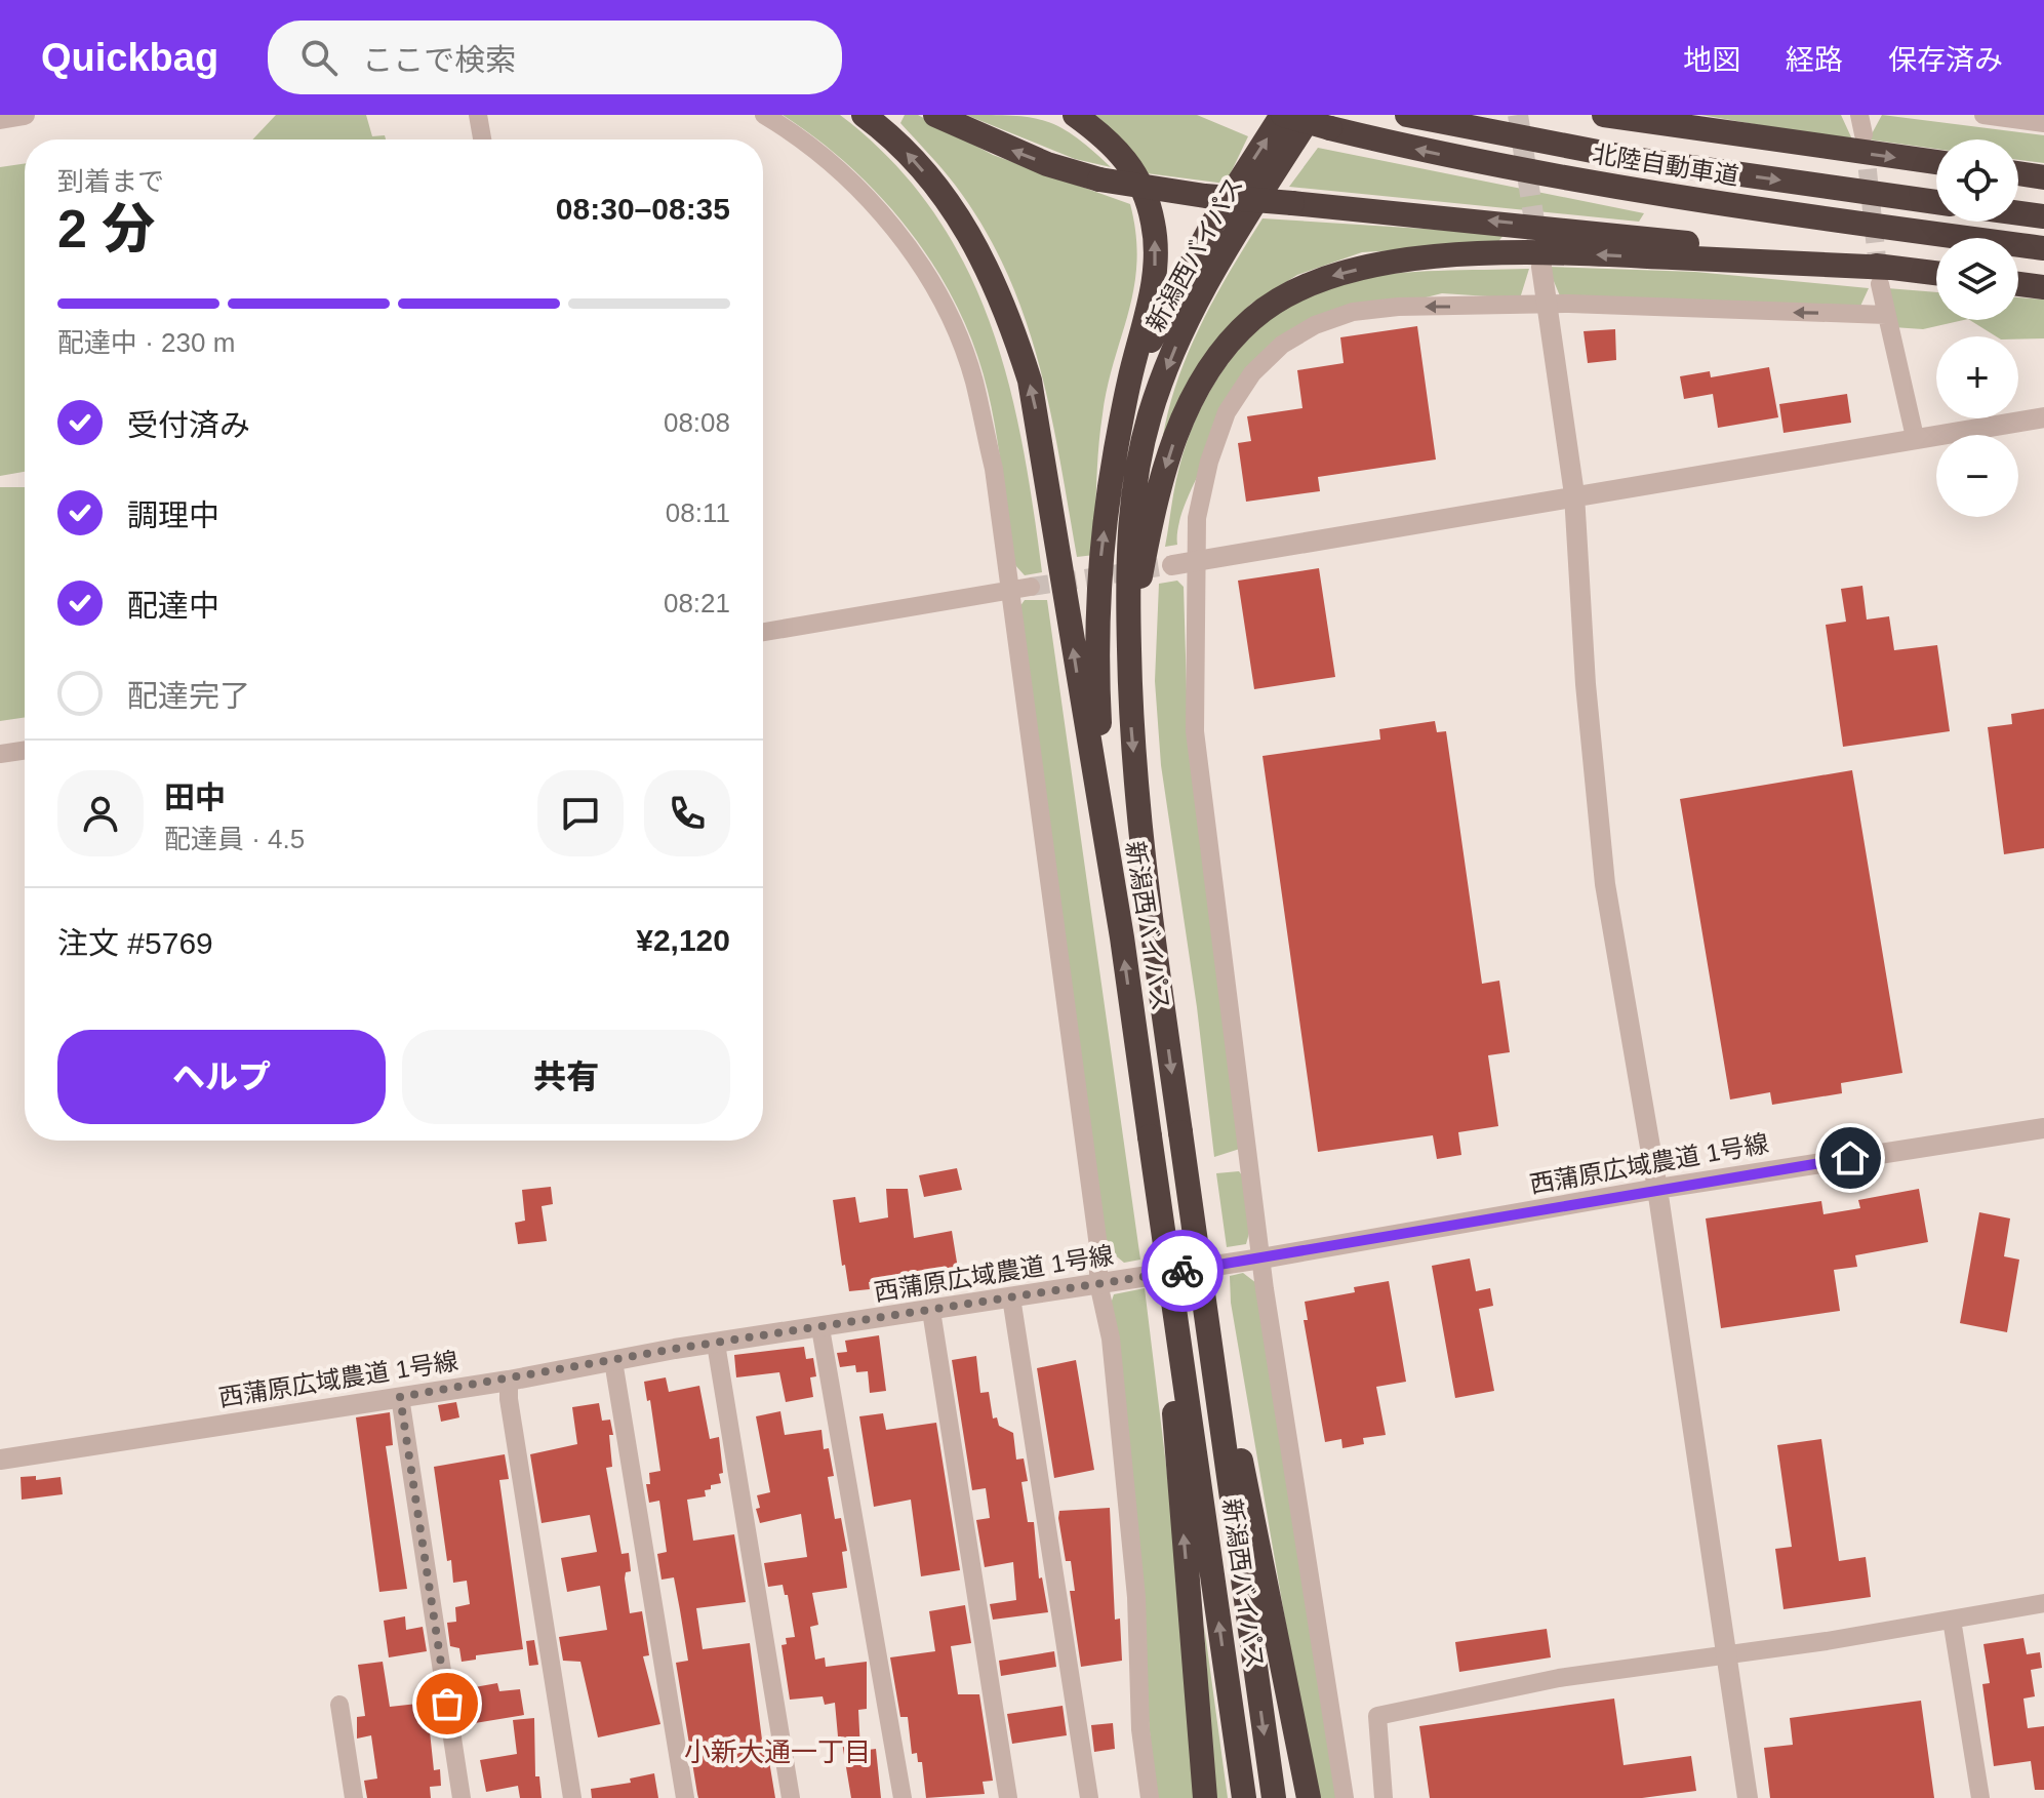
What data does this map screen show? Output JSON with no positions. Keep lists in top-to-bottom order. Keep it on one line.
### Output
{"streets":{"highway":["北陸自動車道","新潟西バイパス"],"street":["西蒲原広域農道 1号線"]},"crossings":[["北陸自動車道","新潟西バイパス"]],"districts":["小新大通一丁目"],"page":{"header":"Quickbag","search":"ここで検索","nav":["地図","経路","保存済み"],"map_buttons":["+","−"],"heading":["2 分","到着まで","08:30–08:35"],"panel":["田中","配達員 · 4.5","注文 #5769","¥2,120"],"bar":"配達中 · 230 m","list":[["受付済み","08:08"],["調理中","08:11"],["配達中","08:21"],"配達完了"],"buttons":["ヘルプ","共有"]}}
